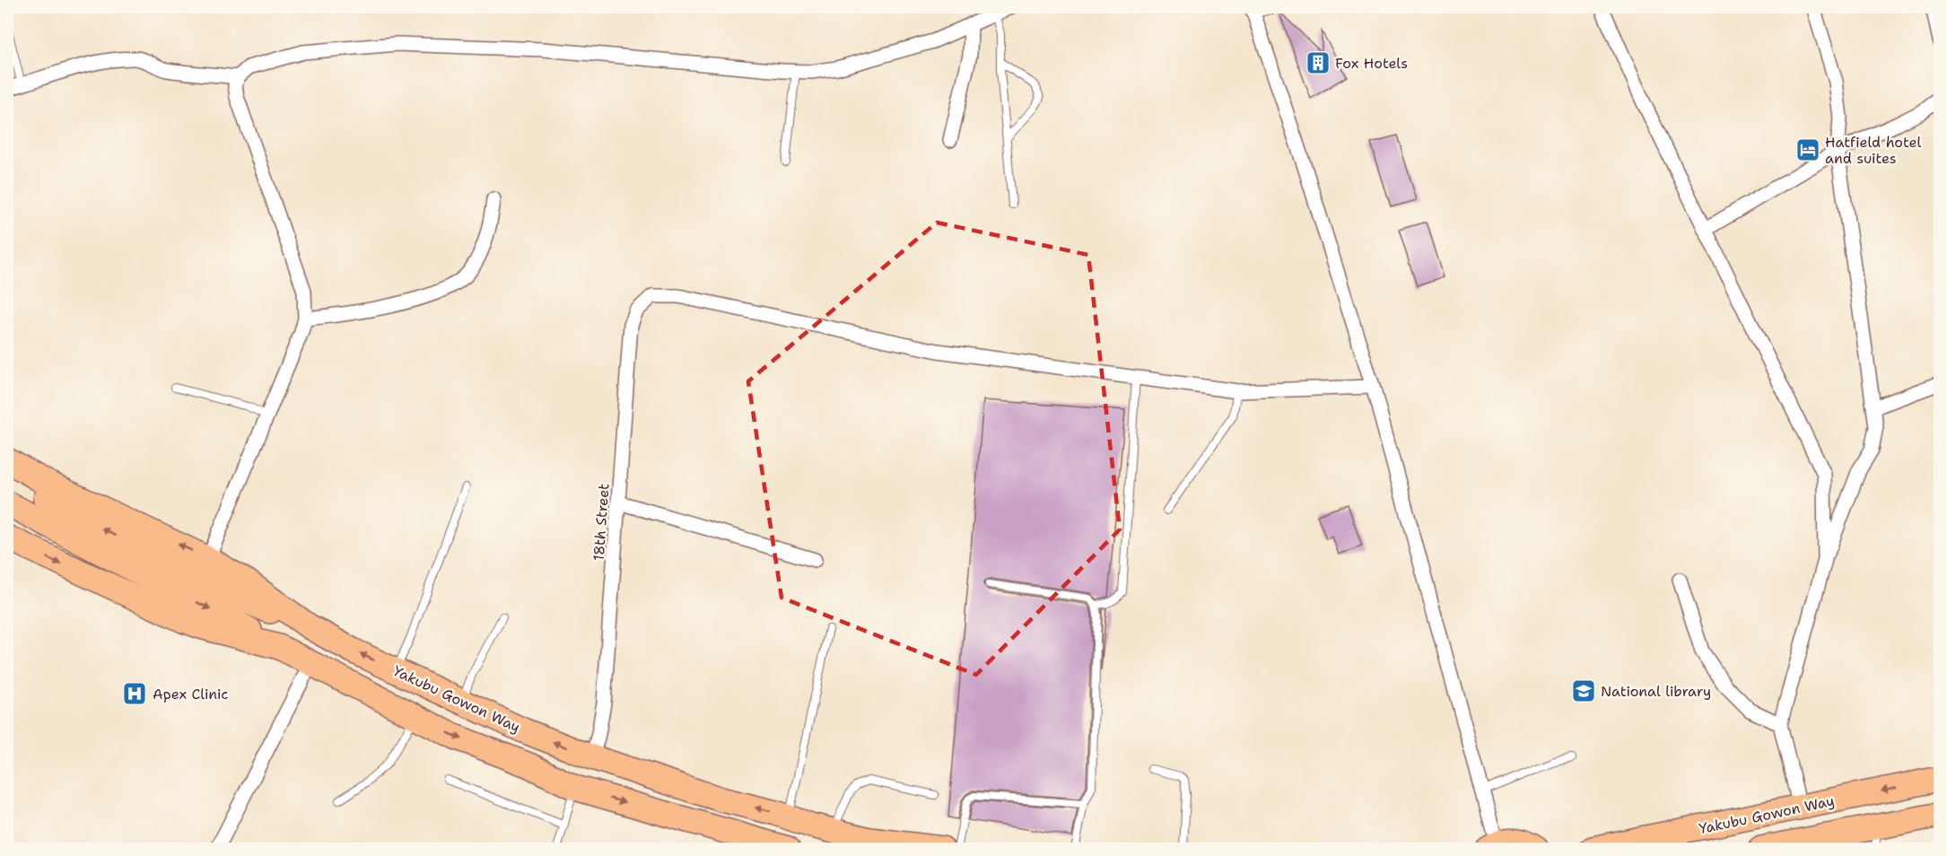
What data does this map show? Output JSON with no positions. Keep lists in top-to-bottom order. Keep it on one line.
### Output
{"streets":{"highway":["Yakubu Gowon Way"],"street":["18th Street"]},"crossings":[["18th Street","Yakubu Gowon Way"]],"places":{"building":["Fox Hotels"],"hotel":["Hatfield hotel and suites"],"school or university":["National library"],"hospital":["Apex Clinic"]}}
